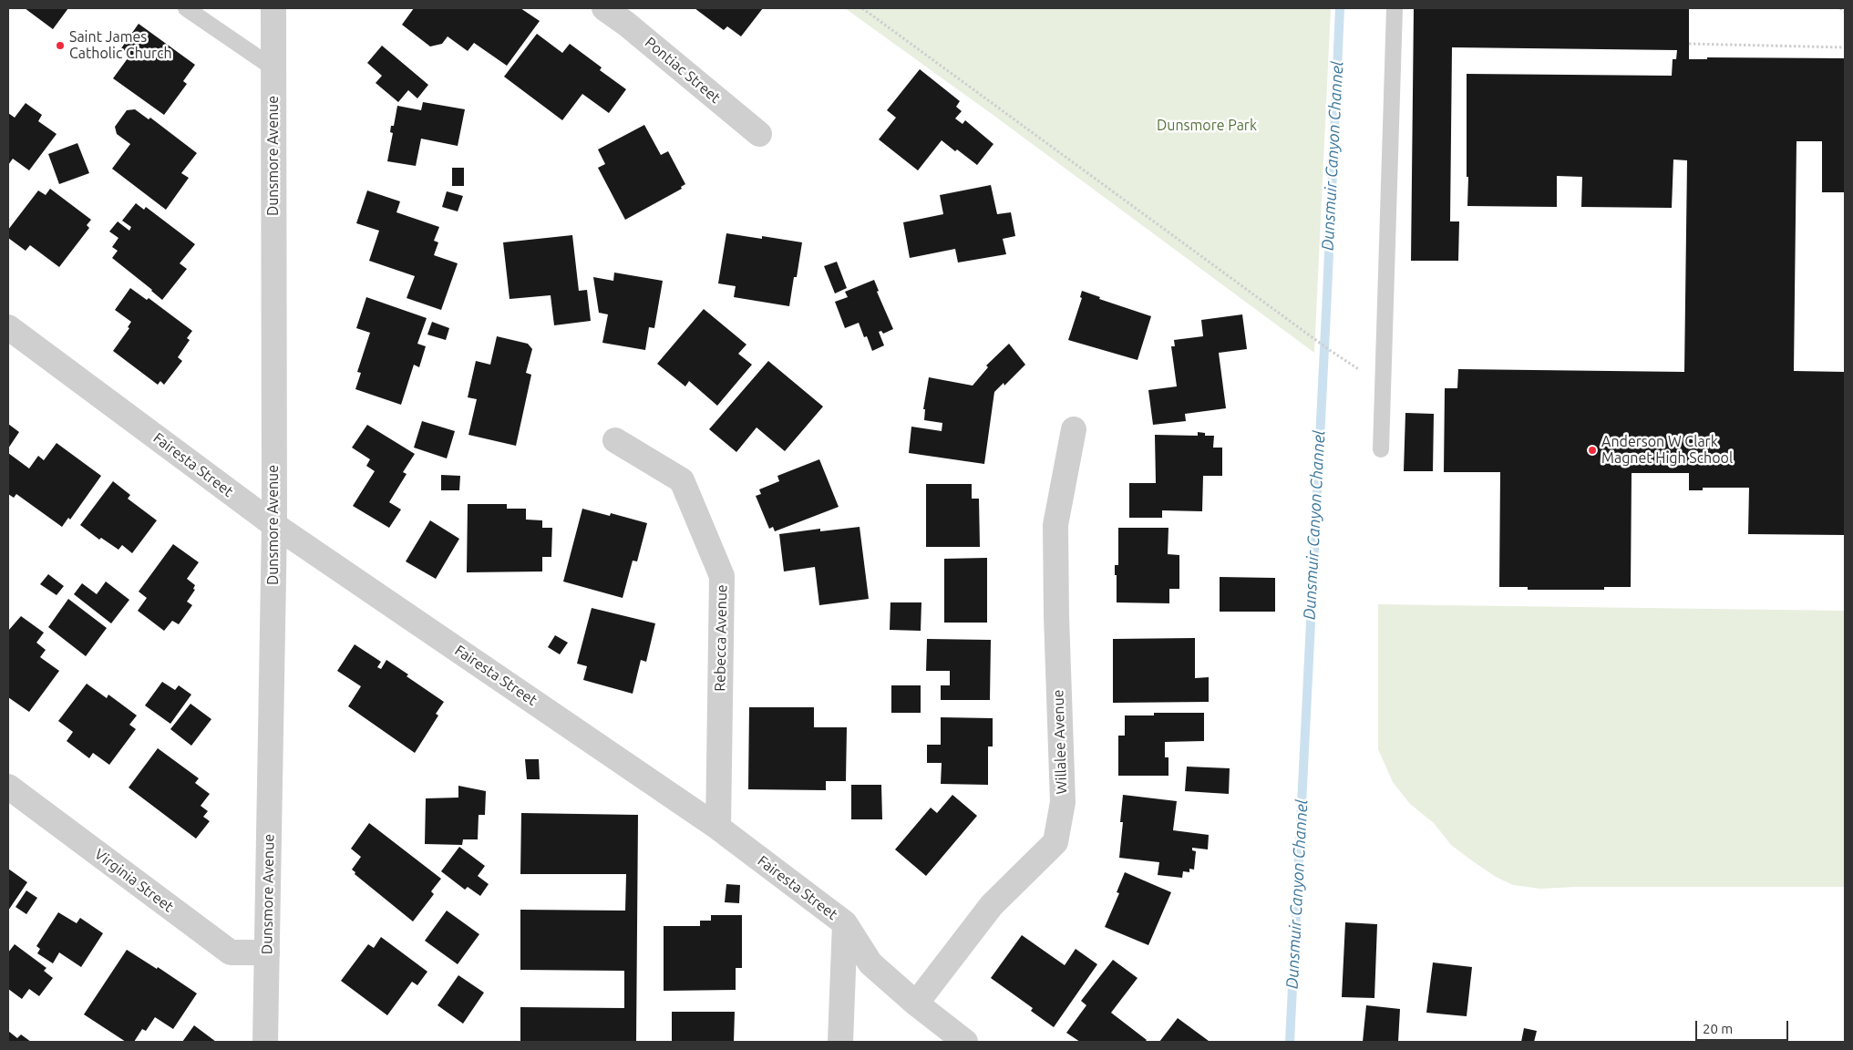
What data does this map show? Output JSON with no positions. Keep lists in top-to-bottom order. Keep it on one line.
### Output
{"streets":{"street":["Pontiac Street","Dunsmore Avenue","Fairesta Street","Rebecca Avenue","Willalee Avenue","Virginia Street"]},"crossings":[["Dunsmore Avenue","Fairesta Street"],["Dunsmore Avenue","Virginia Street"],["Fairesta Street","Rebecca Avenue"],["Fairesta Street","Willalee Avenue"]],"water":["Dunsmuir Canyon Channel"],"parks":["Dunsmore Park"],"places":["Saint James Catholic Church","Anderson W Clark Magnet High School"],"scale_bar":"20 m"}
